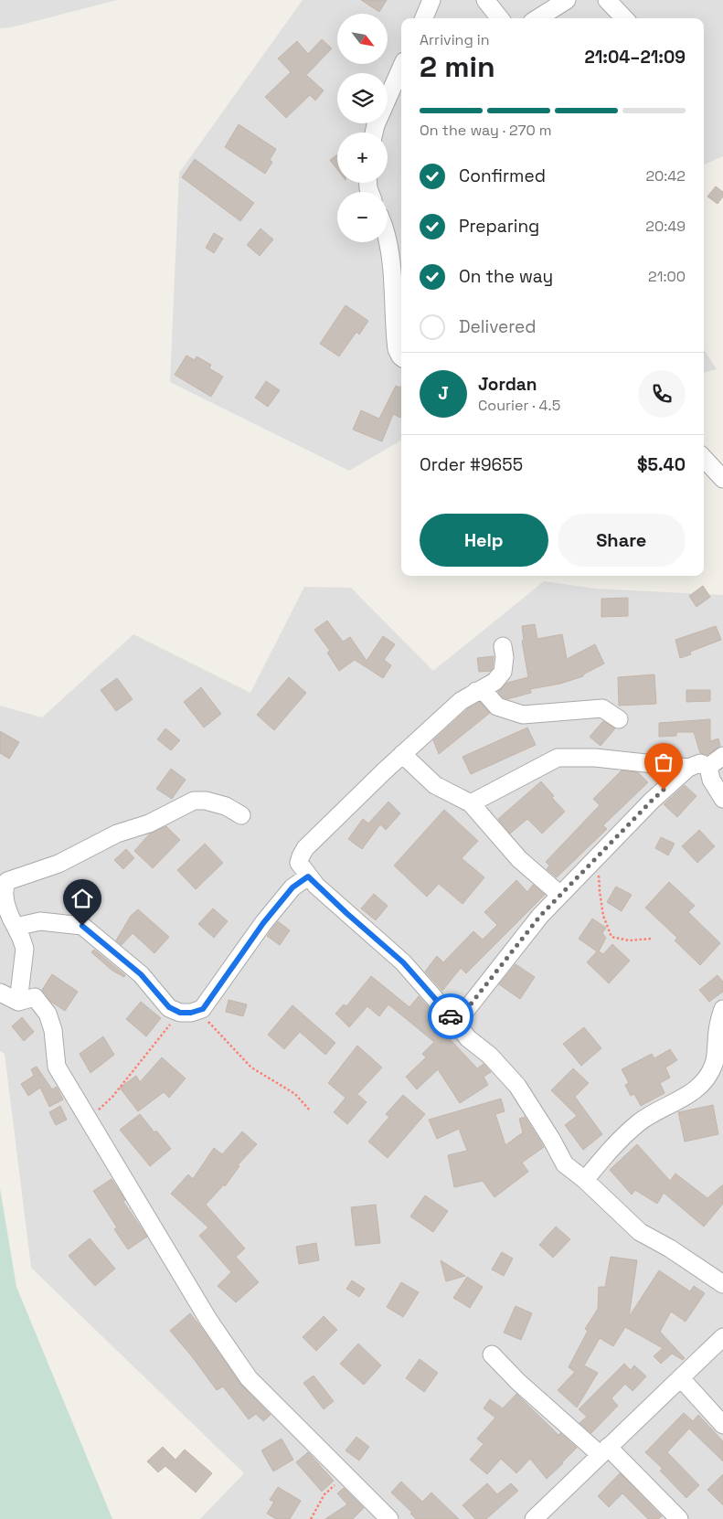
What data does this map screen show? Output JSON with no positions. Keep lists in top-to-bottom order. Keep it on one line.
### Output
{"north":"bottom right","page":{"map_buttons":["+","−"],"heading":["2 min","Arriving in","21:04–21:09"],"panel":["Jordan","Courier · 4.5","Order #9655","$5.40"],"bar":"On the way · 270 m","list":[["Confirmed","20:42"],["Preparing","20:49"],["On the way","21:00"],"Delivered"],"round":"J","buttons":["Help","Share"]}}
